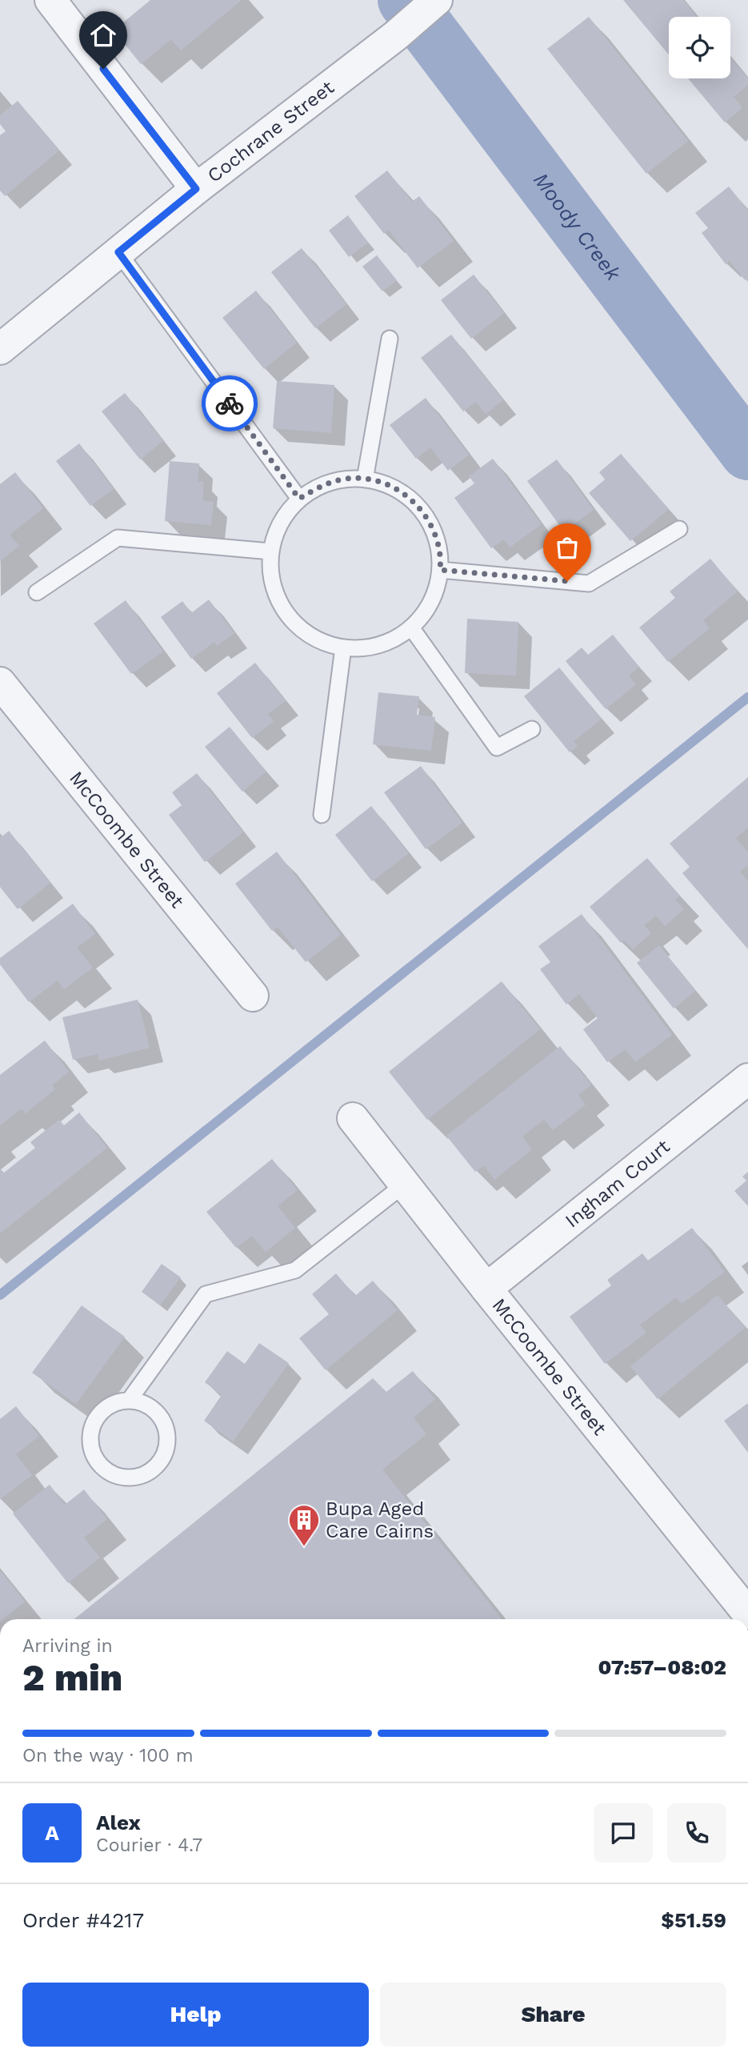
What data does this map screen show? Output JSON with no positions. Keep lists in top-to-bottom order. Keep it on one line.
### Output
{"streets":{"street":["Cochrane Street","McCoombe Street","Ingham Court"]},"crossings":[["McCoombe Street","Ingham Court"]],"water":["Moody Creek"],"places":{"building":["Bupa Aged Care Cairns"]},"page":{"heading":["2 min","Arriving in","07:57–08:02"],"panel":["Alex","Courier · 4.7","Order #4217","$51.59"],"bar":"On the way · 100 m","round":"A","buttons":["Help","Share"]}}
